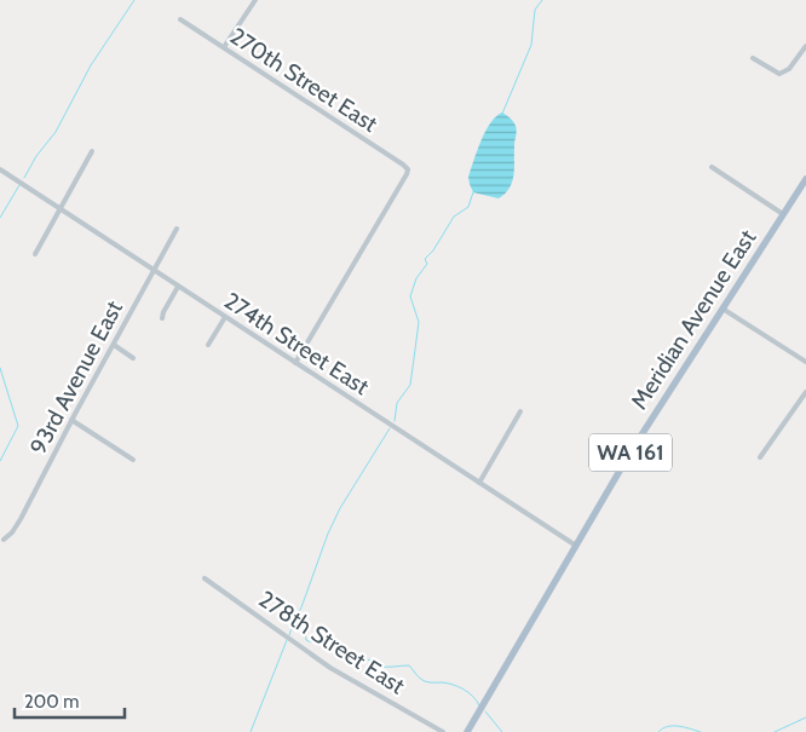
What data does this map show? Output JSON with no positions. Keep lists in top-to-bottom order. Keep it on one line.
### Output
{"streets":{"main road":["Meridian Avenue East","WA 161"],"street":["270th Street East","274th Street East","93rd Avenue East","278th Street East"]},"crossings":[["270th Street East","274th Street East"],["Meridian Avenue East","274th Street East"],["274th Street East","93rd Avenue East"]],"scale_bar":"200 m"}
